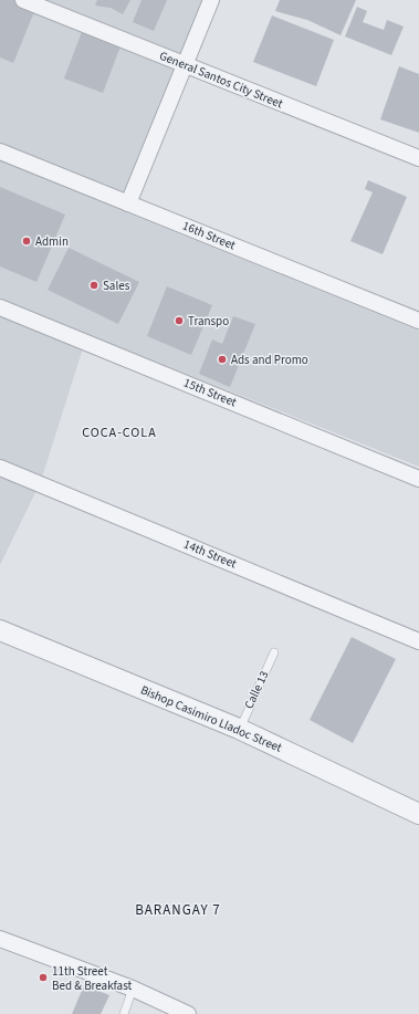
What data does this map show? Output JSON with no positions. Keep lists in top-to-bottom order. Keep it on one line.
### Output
{"streets":{"street":["General Santos City Street","16th Street","15th Street","14th Street","Bishop Casimiro Lladoc Street"],"lane":["Calle 13"]},"crossings":[["Calle 13","Bishop Casimiro Lladoc Street"]],"districts":["COCA-COLA","BARANGAY 7"],"places":["Admin","Sales","Transpo","Ads and Promo","11th Street Bed & Breakfast"]}
